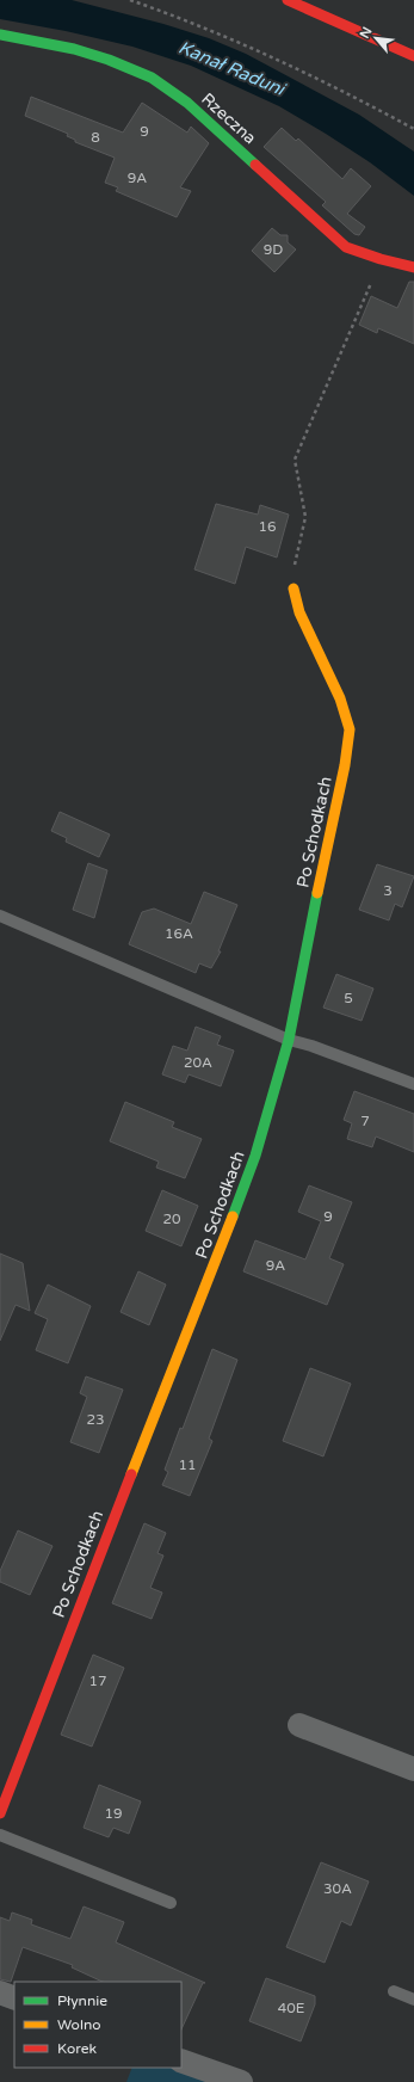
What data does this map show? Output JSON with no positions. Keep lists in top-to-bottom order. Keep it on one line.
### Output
{"streets":{"street":["Rzeczna","Po Schodkach"]},"water":["Kanał Raduni"],"house_numbers":["9","8","9A","9D","16","3","16A","5","20A","7","9","20","9A","23","11","17","19","30A","40E"],"legend":["Płynnie","Wolno","Korek"],"north":"top left"}
